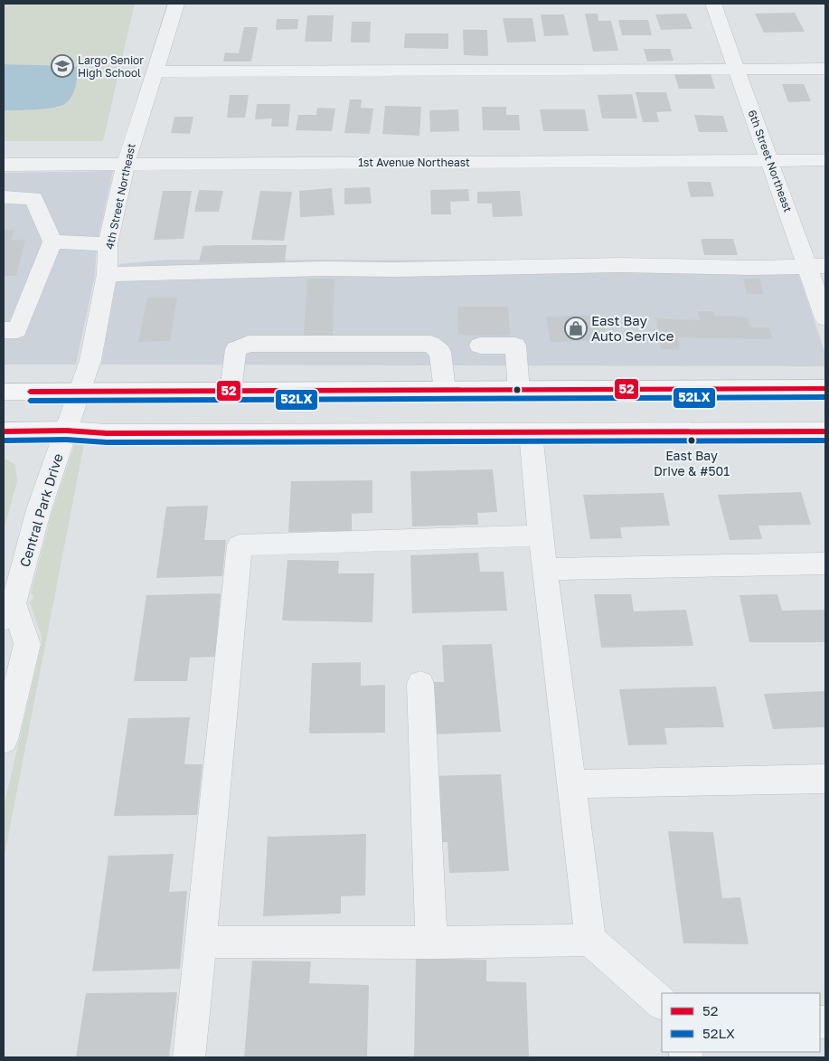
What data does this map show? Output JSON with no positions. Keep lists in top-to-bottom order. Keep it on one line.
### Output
{"streets":{"street":["6th Street Northeast","1st Avenue Northeast","4th Street Northeast","Central Park Drive"]},"crossings":[["6th Street Northeast","1st Avenue Northeast"],["1st Avenue Northeast","4th Street Northeast"],["4th Street Northeast","Central Park Drive"]],"places":{"school or university":["Largo Senior High School"],"shop":["East Bay Auto Service"],"other":["East Bay Drive & #501"]},"lines":["transit line 52","transit line 52LX"],"legend":["52","52LX"]}
